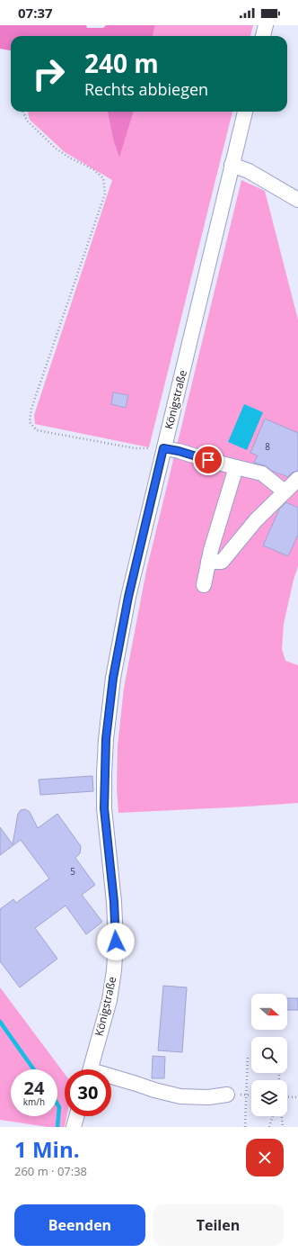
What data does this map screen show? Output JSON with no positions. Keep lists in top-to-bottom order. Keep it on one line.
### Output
{"streets":{"street":["Königstraße"]},"house_numbers":["8","5"],"north":"right","page":{"status":"07:37","turn":["240 m","Rechts abbiegen"],"speed":"24 km/h","limit":"30","heading":["1 Min.","260 m · 07:38"],"buttons":["Beenden","Teilen"]}}
